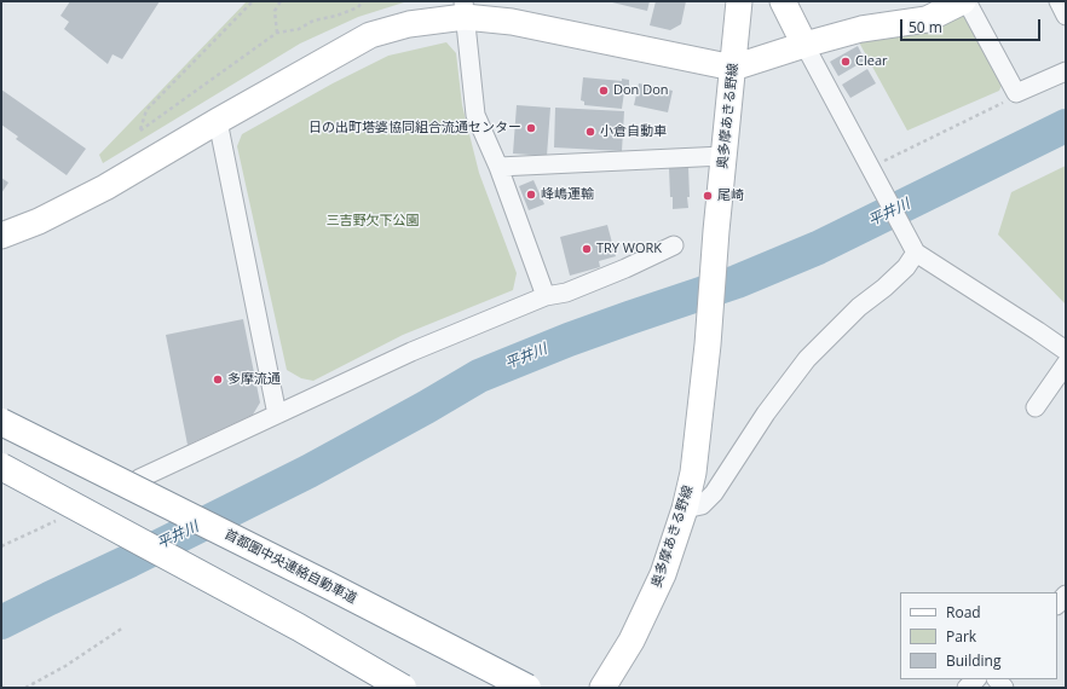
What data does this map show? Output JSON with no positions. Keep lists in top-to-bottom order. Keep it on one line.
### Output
{"streets":{"highway":["首都圏中央連絡自動車道"],"street":["奥多摩あきる野線"]},"water":["平井川"],"parks":["三吉野欠下公園"],"places":["Clear","Don Don","日の出町塔婆協同組合流通センター","小倉自動車","峰嶋運輸","尾崎","TRY WORK","多摩流通"],"legend":["Road","Park","Building"],"scale_bar":"50 m"}
